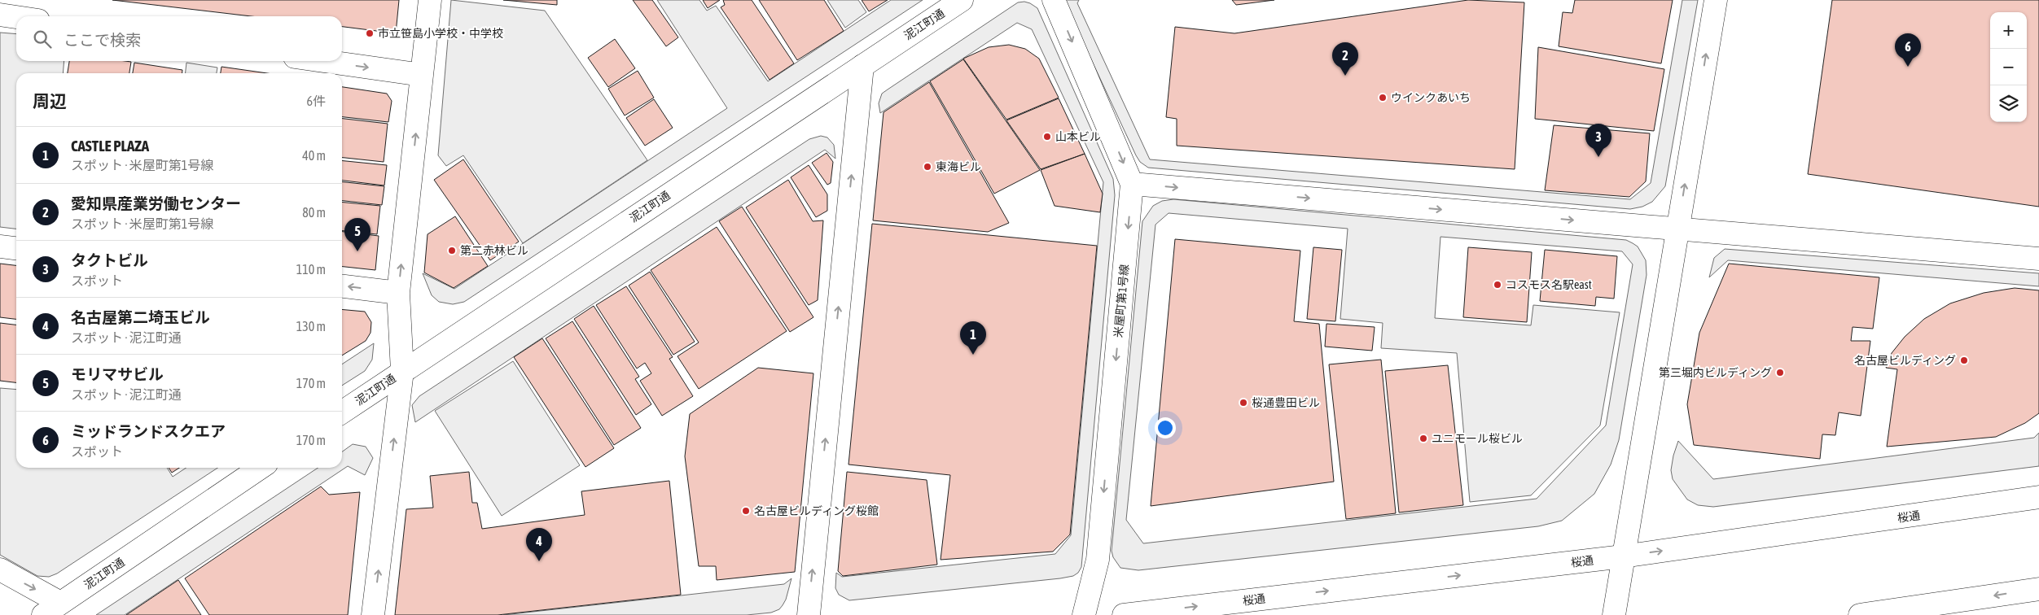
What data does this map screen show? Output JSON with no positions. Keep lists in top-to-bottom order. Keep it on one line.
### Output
{"streets":{"street":["泥江町通","米屋町第1号線","桜通"]},"one_way":["米屋町第1号線","桜通"],"places":["市立笹島小学校・中学校","ウインクあいち","山本ビル","東海ビル","第二赤林ビル","コスモス名駅east","名古屋ビルディング","第三堀内ビルディング","桜通豊田ビル","ユニモール桜ビル","名古屋ビルディング桜館"],"page":{"map_buttons":["+","−"],"search":"ここで検索","pins":["6","2","3","5","1","4"],"heading":["周辺","6件"],"list":[{"mark":"1","name":"CASTLE PLAZA","note":"スポット · 米屋町第1号線","value":"40 m"},{"mark":"2","name":"愛知県産業労働センター","note":"スポット · 米屋町第1号線","value":"80 m"},{"mark":"3","name":"タクトビル","note":"スポット","value":"110 m"},{"mark":"4","name":"名古屋第二埼玉ビル","note":"スポット · 泥江町通","value":"130 m"},{"mark":"5","name":"モリマサビル","note":"スポット · 泥江町通","value":"170 m"},{"mark":"6","name":"ミッドランドスクエア","note":"スポット","value":"170 m"}]}}
